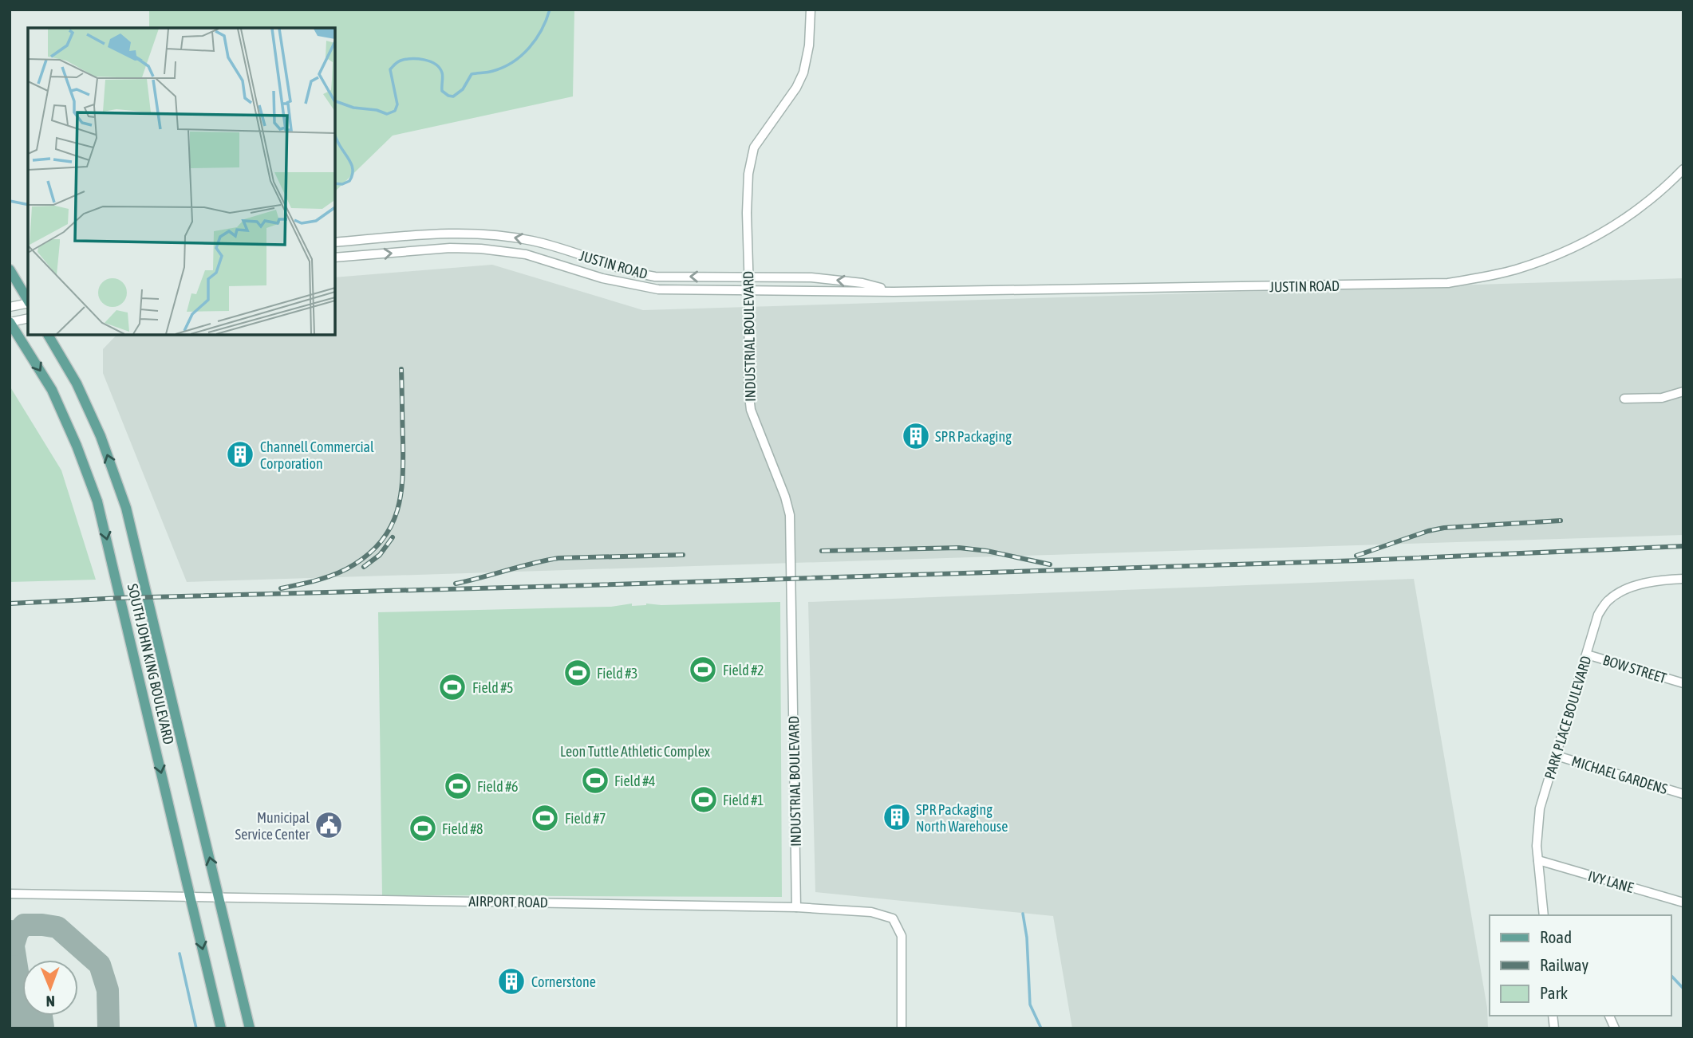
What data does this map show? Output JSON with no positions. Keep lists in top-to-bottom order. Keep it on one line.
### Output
{"streets":{"main road":["SOUTH JOHN KING BOULEVARD"],"street":["JUSTIN ROAD","INDUSTRIAL BOULEVARD","BOW STREET","PARK PLACE BOULEVARD","MICHAEL GARDENS","IVY LANE","AIRPORT ROAD"]},"crossings":[["JUSTIN ROAD","INDUSTRIAL BOULEVARD"],["INDUSTRIAL BOULEVARD","AIRPORT ROAD"],["SOUTH JOHN KING BOULEVARD","AIRPORT ROAD"],["BOW STREET","PARK PLACE BOULEVARD"],["PARK PLACE BOULEVARD","MICHAEL GARDENS"],["PARK PLACE BOULEVARD","IVY LANE"]],"parks":["Leon Tuttle Athletic Complex"],"places":{"building":["SPR Packaging","Channell Commercial Corporation","SPR Packaging North Warehouse","Cornerstone"],"sports":["Field #2","Field #3","Field #5","Field #4","Field #6","Field #1","Field #7","Field #8"],"public building":["Municipal Service Center"]},"legend":["Road","Railway","Park"],"north":"bottom"}
